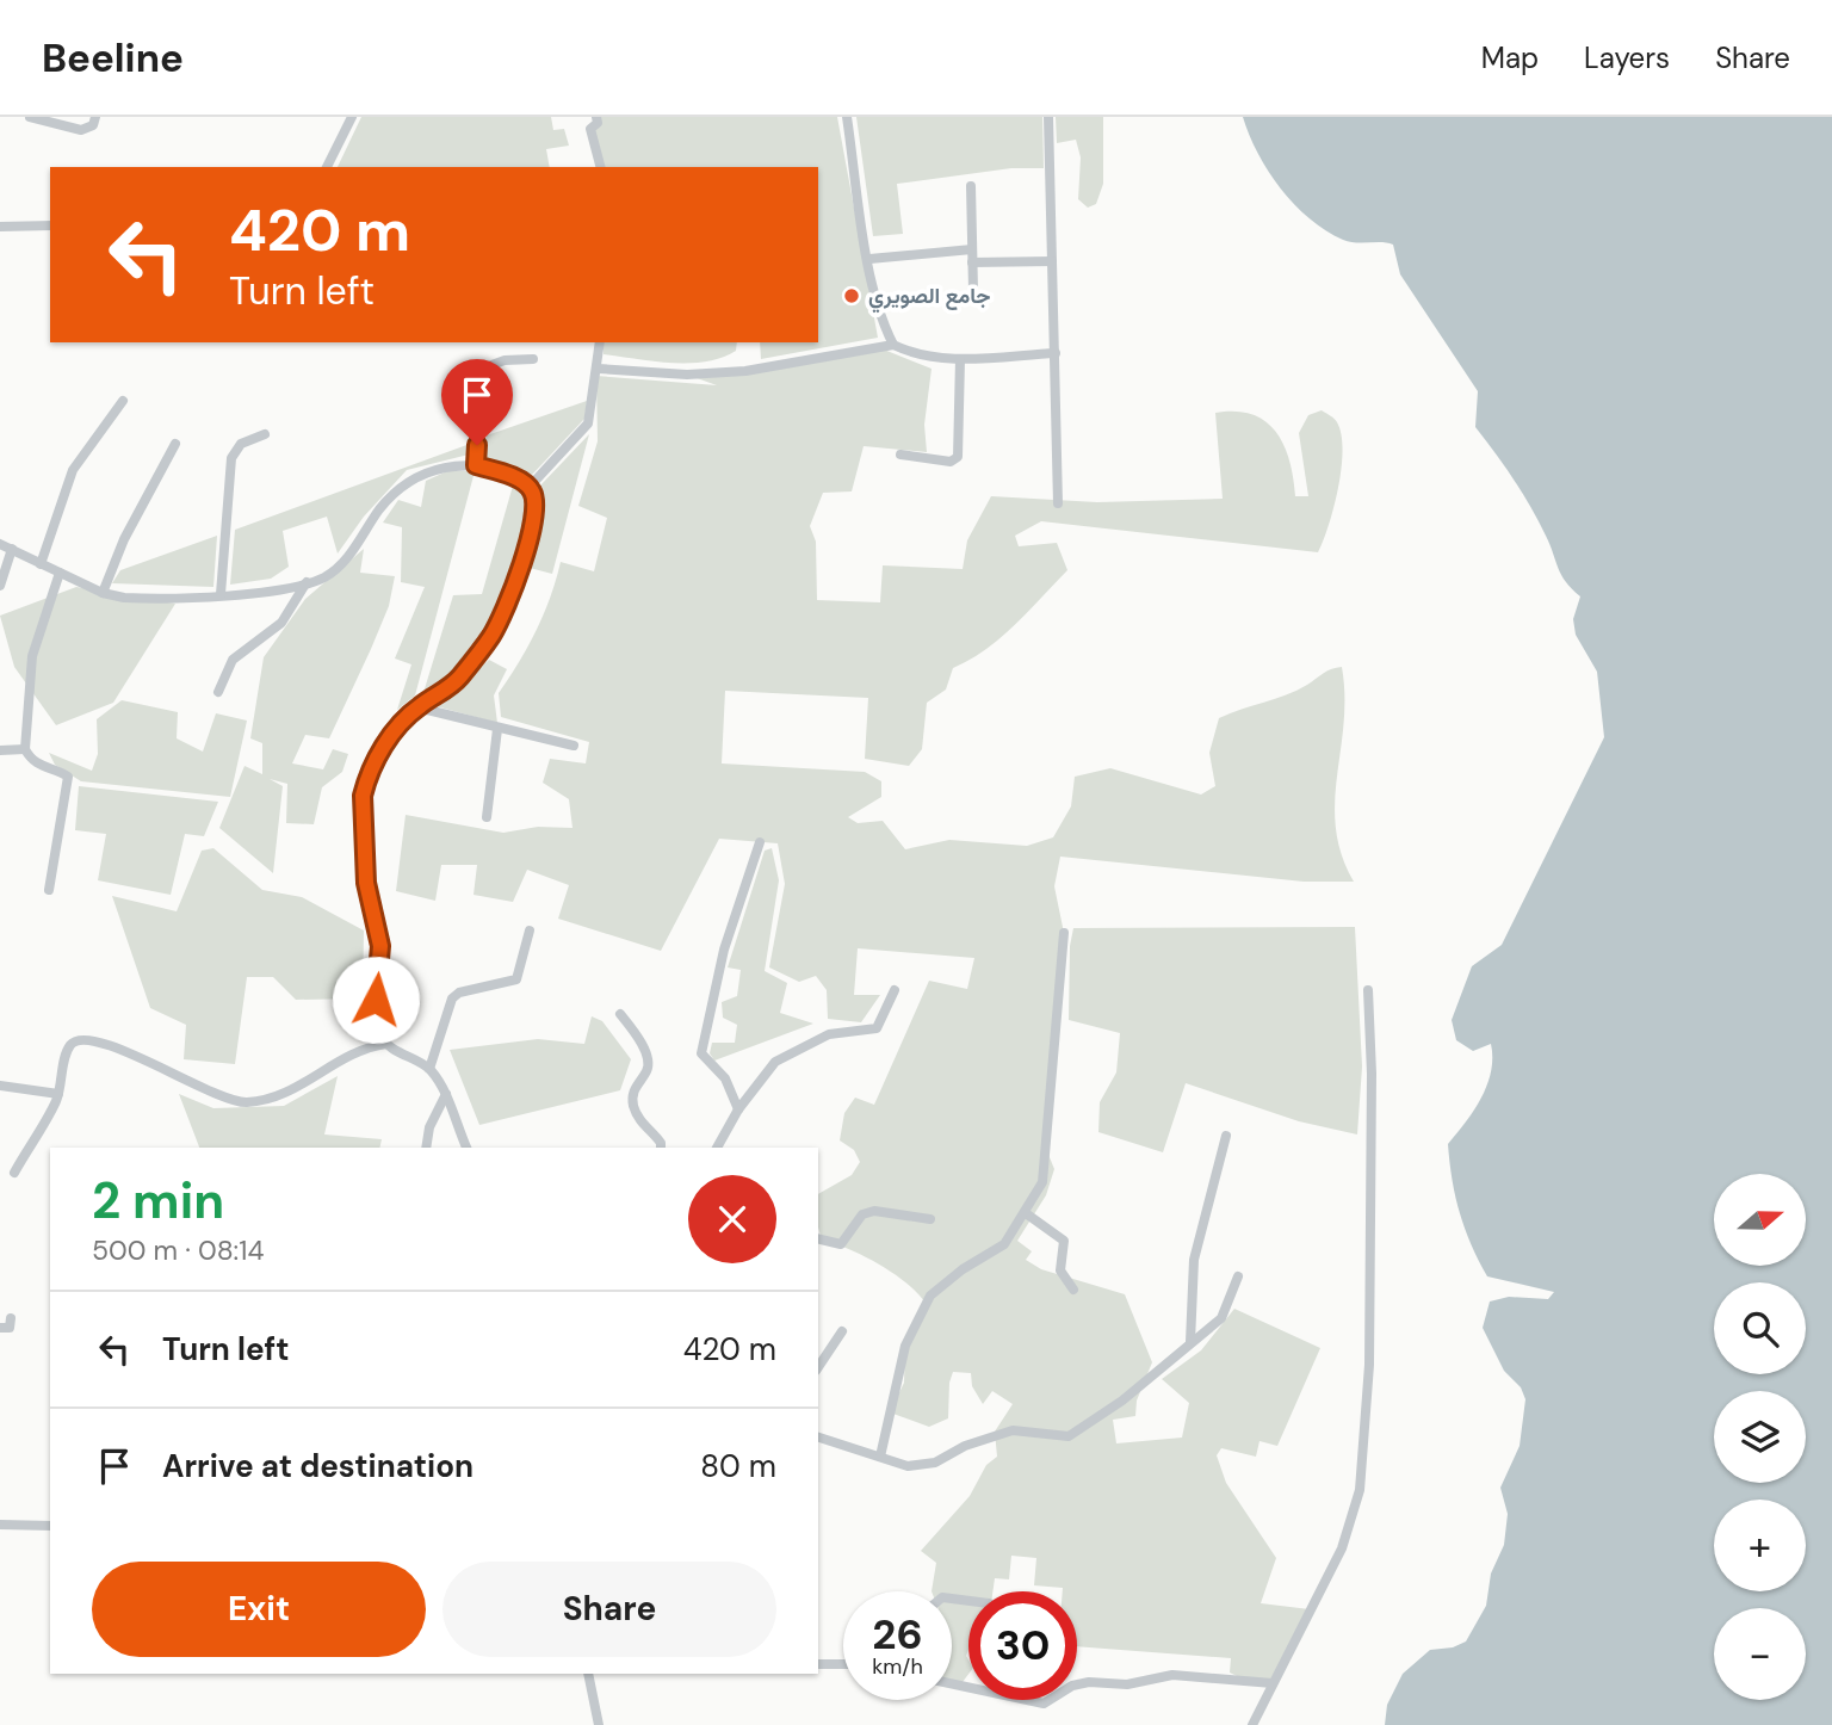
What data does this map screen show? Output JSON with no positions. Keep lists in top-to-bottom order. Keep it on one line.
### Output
{"places":["جامع الصويري"],"north":"right","page":{"header":"Beeline","nav":["Map","Layers","Share"],"turn":["420 m","Turn left"],"heading":["2 min","500 m · 08:14"],"map_buttons":["+","−"],"list":[{"name":"Turn left","value":"420 m"},{"name":"Arrive at destination","value":"80 m"}],"buttons":["Exit","Share"],"speed":"26 km/h","limit":"30"}}
